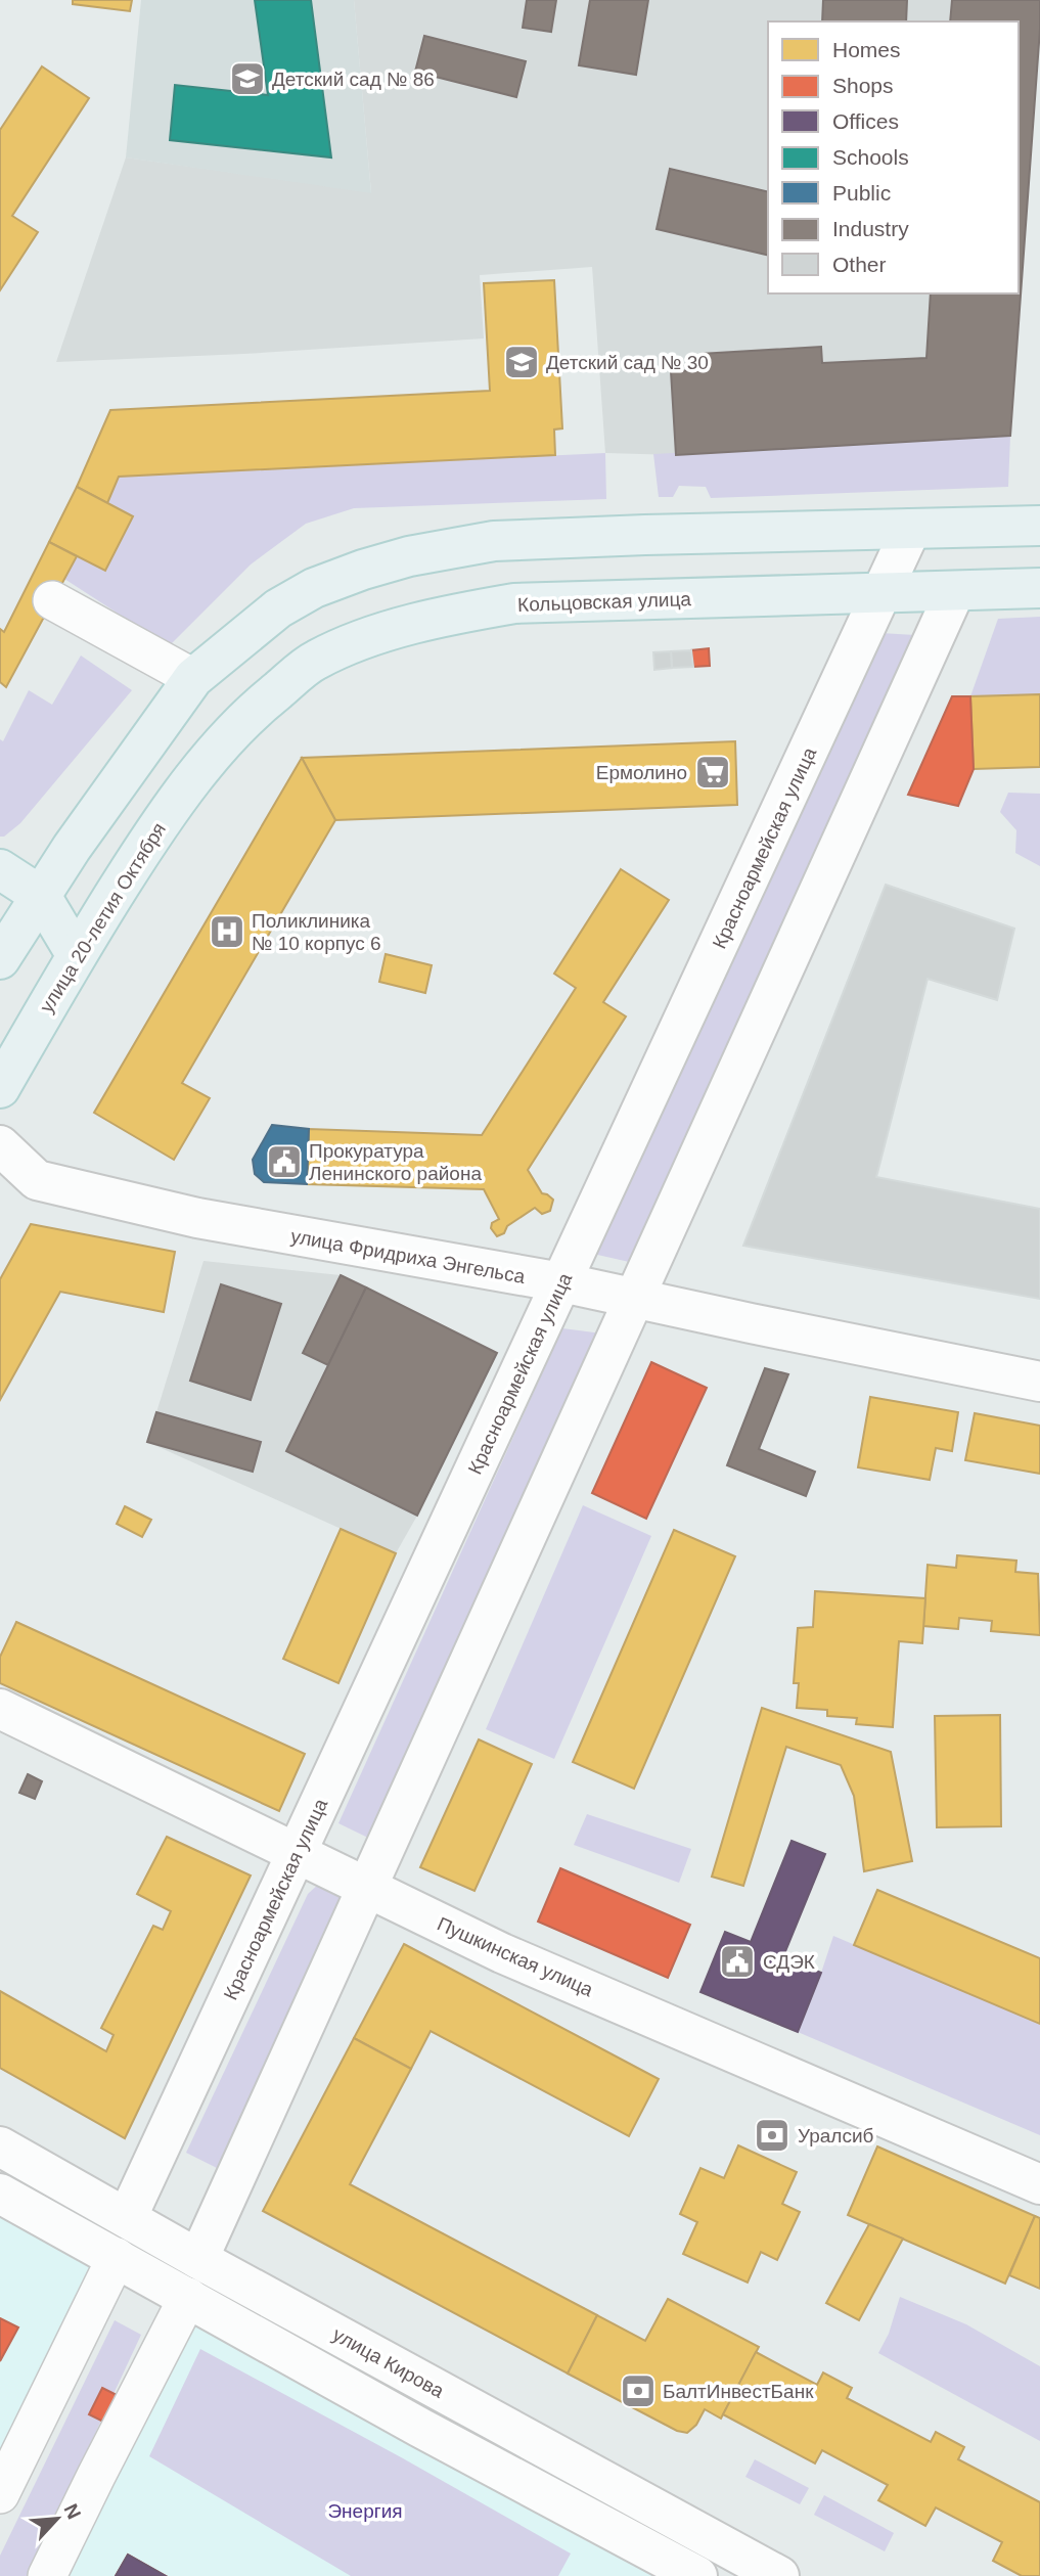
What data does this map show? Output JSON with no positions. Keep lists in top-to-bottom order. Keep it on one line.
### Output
{"streets":{"main road":["Кольцовская улица","улица 20-летия Октября"],"street":["Красноармейская улица","улица Фридриха Энгельса","Пушкинская улица","улица Кирова"]},"crossings":[["Кольцовская улица","Красноармейская улица"],["Кольцовская улица","улица 20-летия Октября"],["Красноармейская улица","улица Фридриха Энгельса"],["Красноармейская улица","Пушкинская улица"],["Красноармейская улица","улица Кирова"]],"parks":["Энергия"],"places":{"school or university":["Детский сад № 86","Детский сад № 30"],"supermarket":["Ермолино"],"hospital":["Поликлиника № 10 корпус 6"],"public building":["Прокуратура Ленинского района","СДЭК"],"bank":["Уралсиб","БалтИнвестБанк"]},"legend":["Homes","Shops","Offices","Schools","Public","Industry","Other"],"north":"top right"}
